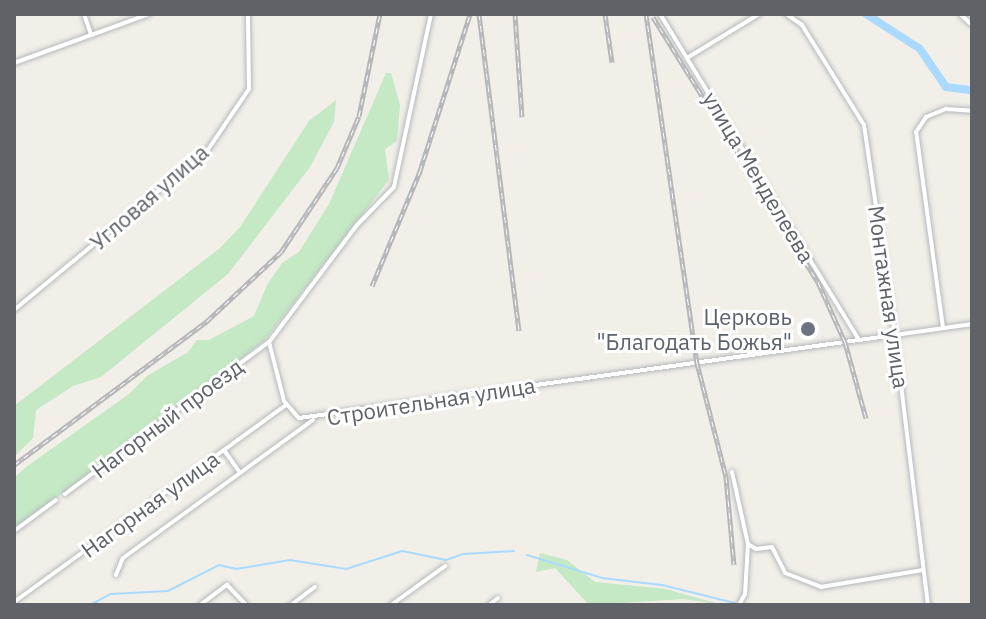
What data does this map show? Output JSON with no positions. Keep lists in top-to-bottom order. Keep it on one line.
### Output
{"streets":{"street":["улица Менделеева","Угловая улица","Монтажная улица","Строительная улица","Нагорный проезд","Нагорная улица"]},"crossings":[["улица Менделеева","Строительная улица"],["Монтажная улица","Строительная улица"],["Строительная улица","Нагорная улица"]],"places":["Церковь \"Благодать Божья\""]}
